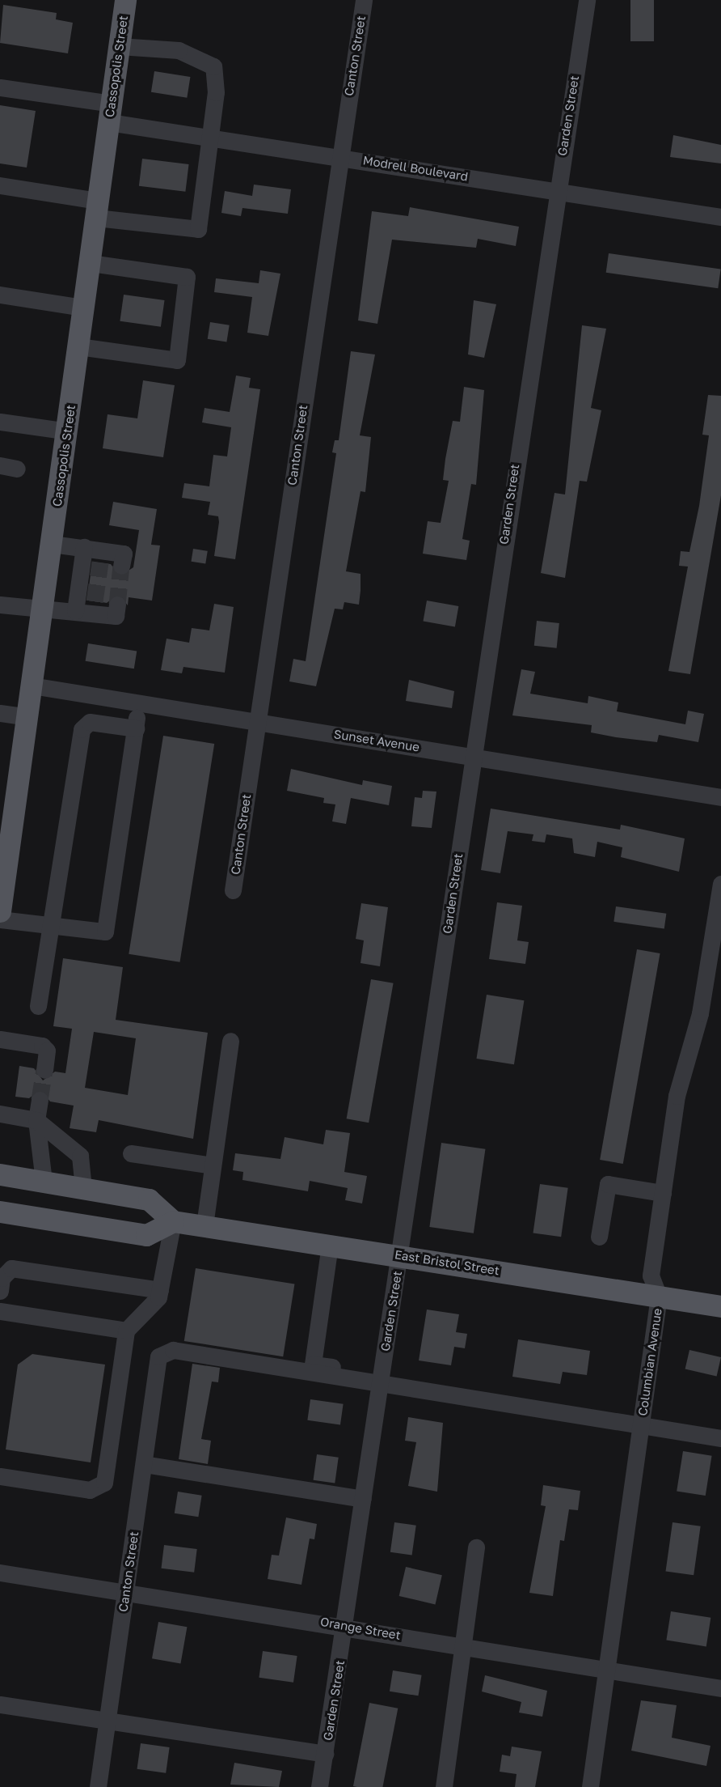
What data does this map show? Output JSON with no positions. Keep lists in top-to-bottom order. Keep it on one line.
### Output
{"streets":{"main road":["Cassopolis Street","East Bristol Street"],"street":["Canton Street","Garden Street","Modrell Boulevard","Sunset Avenue","Columbian Avenue","Orange Street"]},"crossings":[["Canton Street","Garden Street"],["Canton Street","Modrell Boulevard"],["Canton Street","Sunset Avenue"],["Canton Street","Orange Street"],["Cassopolis Street","Modrell Boulevard"],["Cassopolis Street","Sunset Avenue"],["Garden Street","Modrell Boulevard"],["Garden Street","Sunset Avenue"],["Garden Street","East Bristol Street"],["Garden Street","Orange Street"],["East Bristol Street","Columbian Avenue"],["Columbian Avenue","Orange Street"]]}
